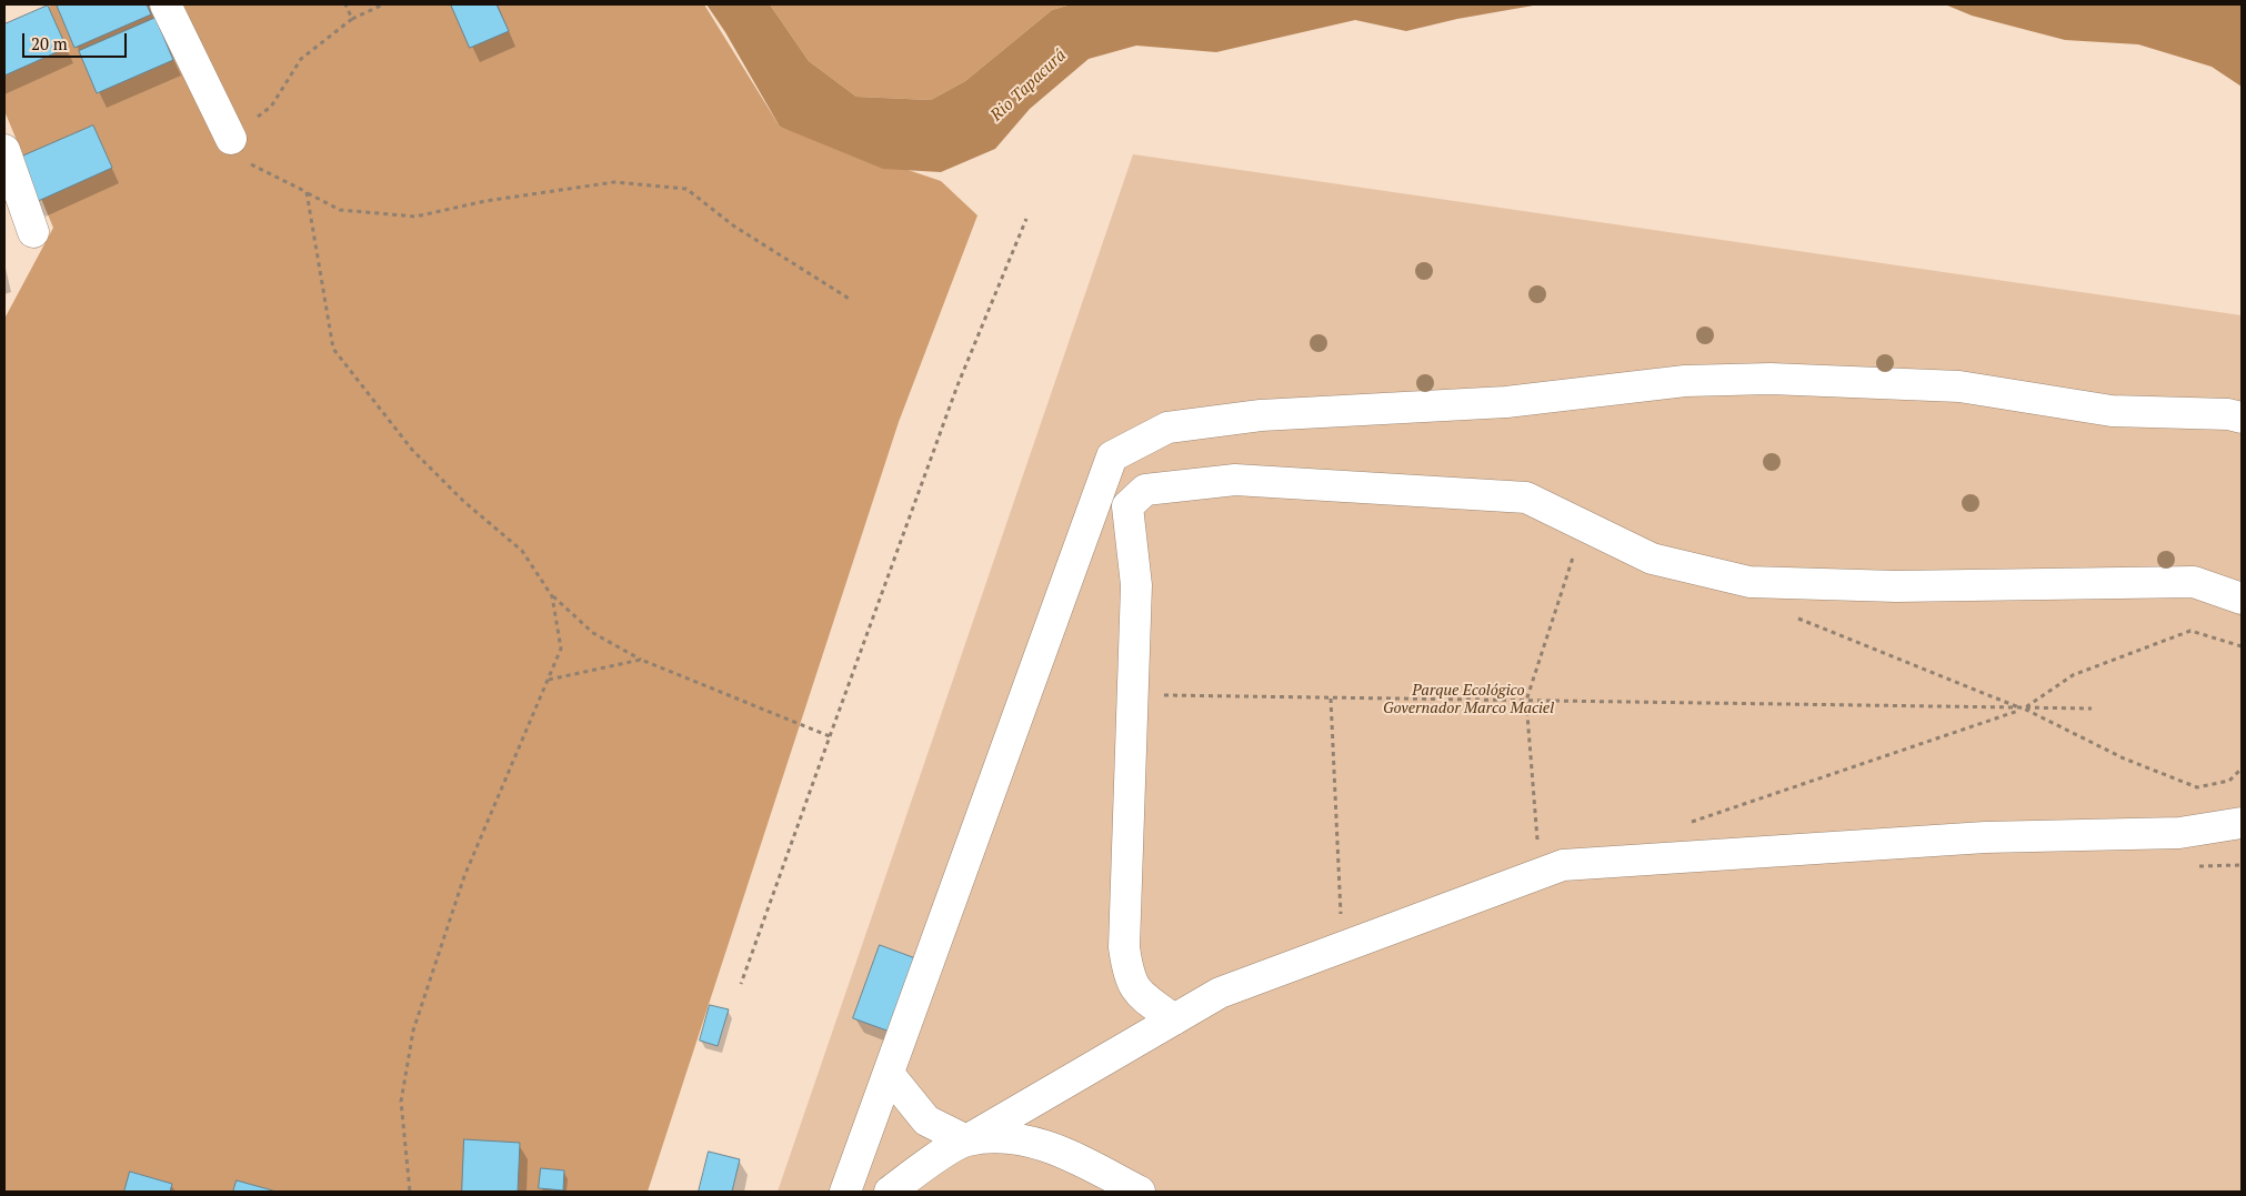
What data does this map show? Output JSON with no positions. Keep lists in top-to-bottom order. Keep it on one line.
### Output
{"water":["Rio Tapacurá"],"parks":["Parque Ecológico Governador Marco Maciel"],"scale_bar":"20 m"}
